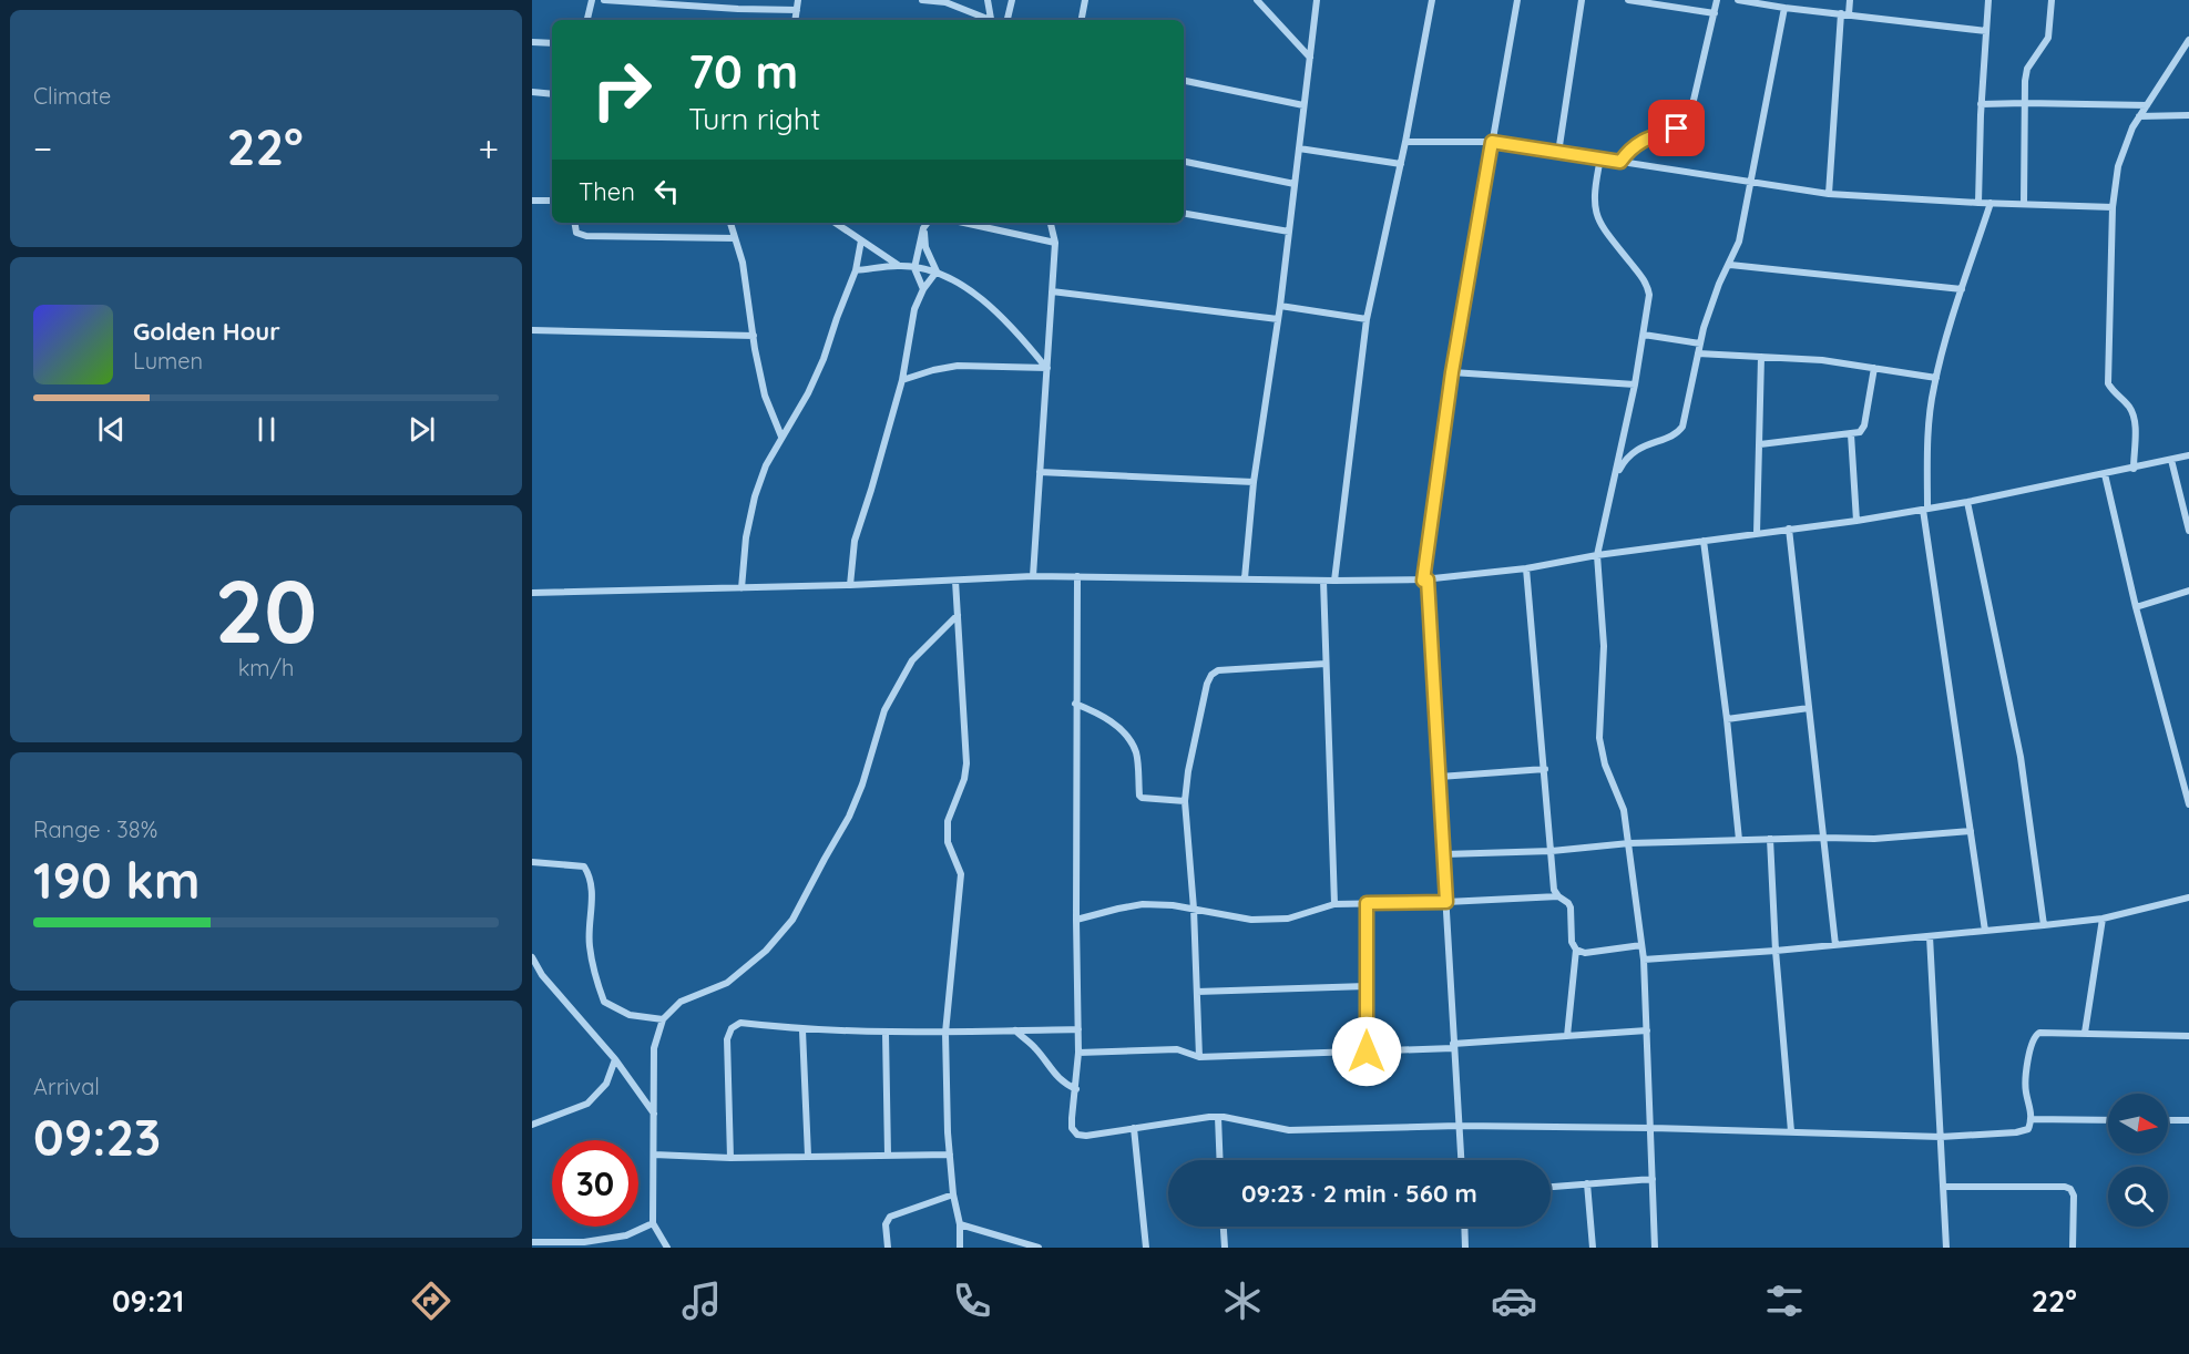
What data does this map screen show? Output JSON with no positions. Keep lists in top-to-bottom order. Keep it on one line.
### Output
{"north":"right","page":{"tile":["Climate",["20","km/h"],["Range · 38%","190 km"],["Arrival","09:23"]],"turn":["70 m","Turn right"],"heat":["−","22°","+"],"then":"Then","song":["Golden Hour","Lumen"],"limit":"30","trip":"09:23 · 2 min · 560 m","tabs":["09:21","22°"]}}
